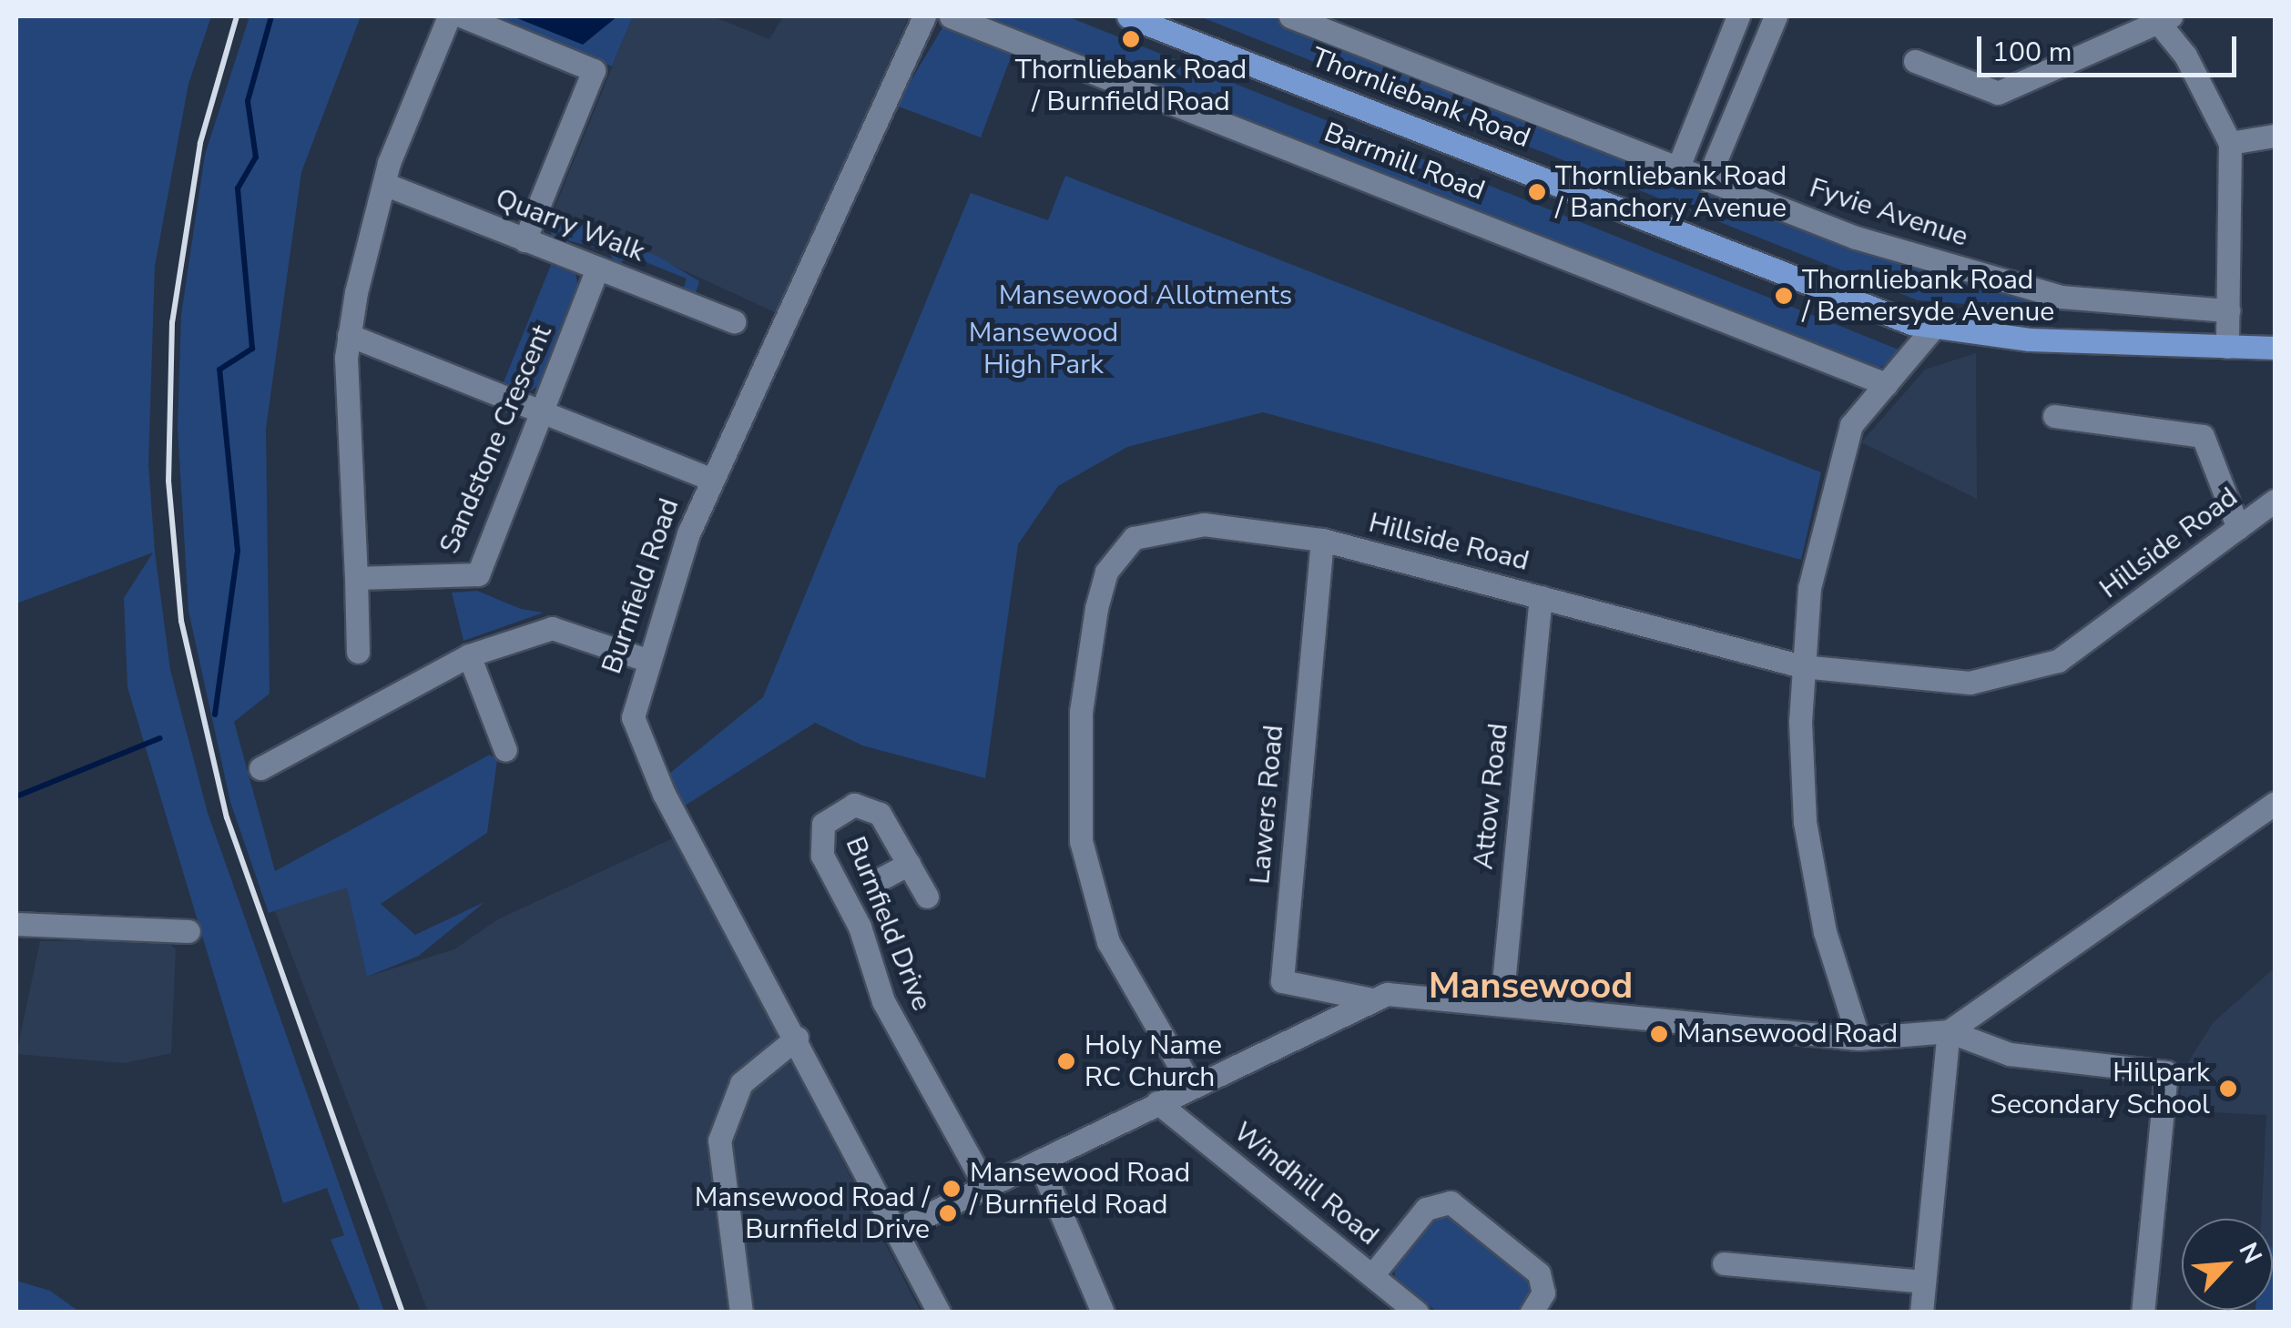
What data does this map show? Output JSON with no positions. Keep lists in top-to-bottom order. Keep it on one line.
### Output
{"streets":{"main road":["Thornliebank Road"],"street":["Barrmill Road","Fyvie Avenue","Quarry Walk","Sandstone Crescent","Hillside Road","Burnfield Road","Attow Road","Lawers Road","Burnfield Drive","Windhill Road"]},"crossings":[["Quarry Walk","Sandstone Crescent"],["Hillside Road","Attow Road"],["Hillside Road","Lawers Road"]],"districts":["Mansewood"],"parks":["Mansewood Allotments","Mansewood High Park"],"places":["Thornliebank Road / Burnfield Road","Thornliebank Road / Banchory Avenue","Thornliebank Road / Bemersyde Avenue","Mansewood Road","Holy Name RC Church","Hillpark Secondary School","Mansewood Road / Burnfield Road","Mansewood Road / Burnfield Drive"],"scale_bar":"100 m","north":"top right"}
